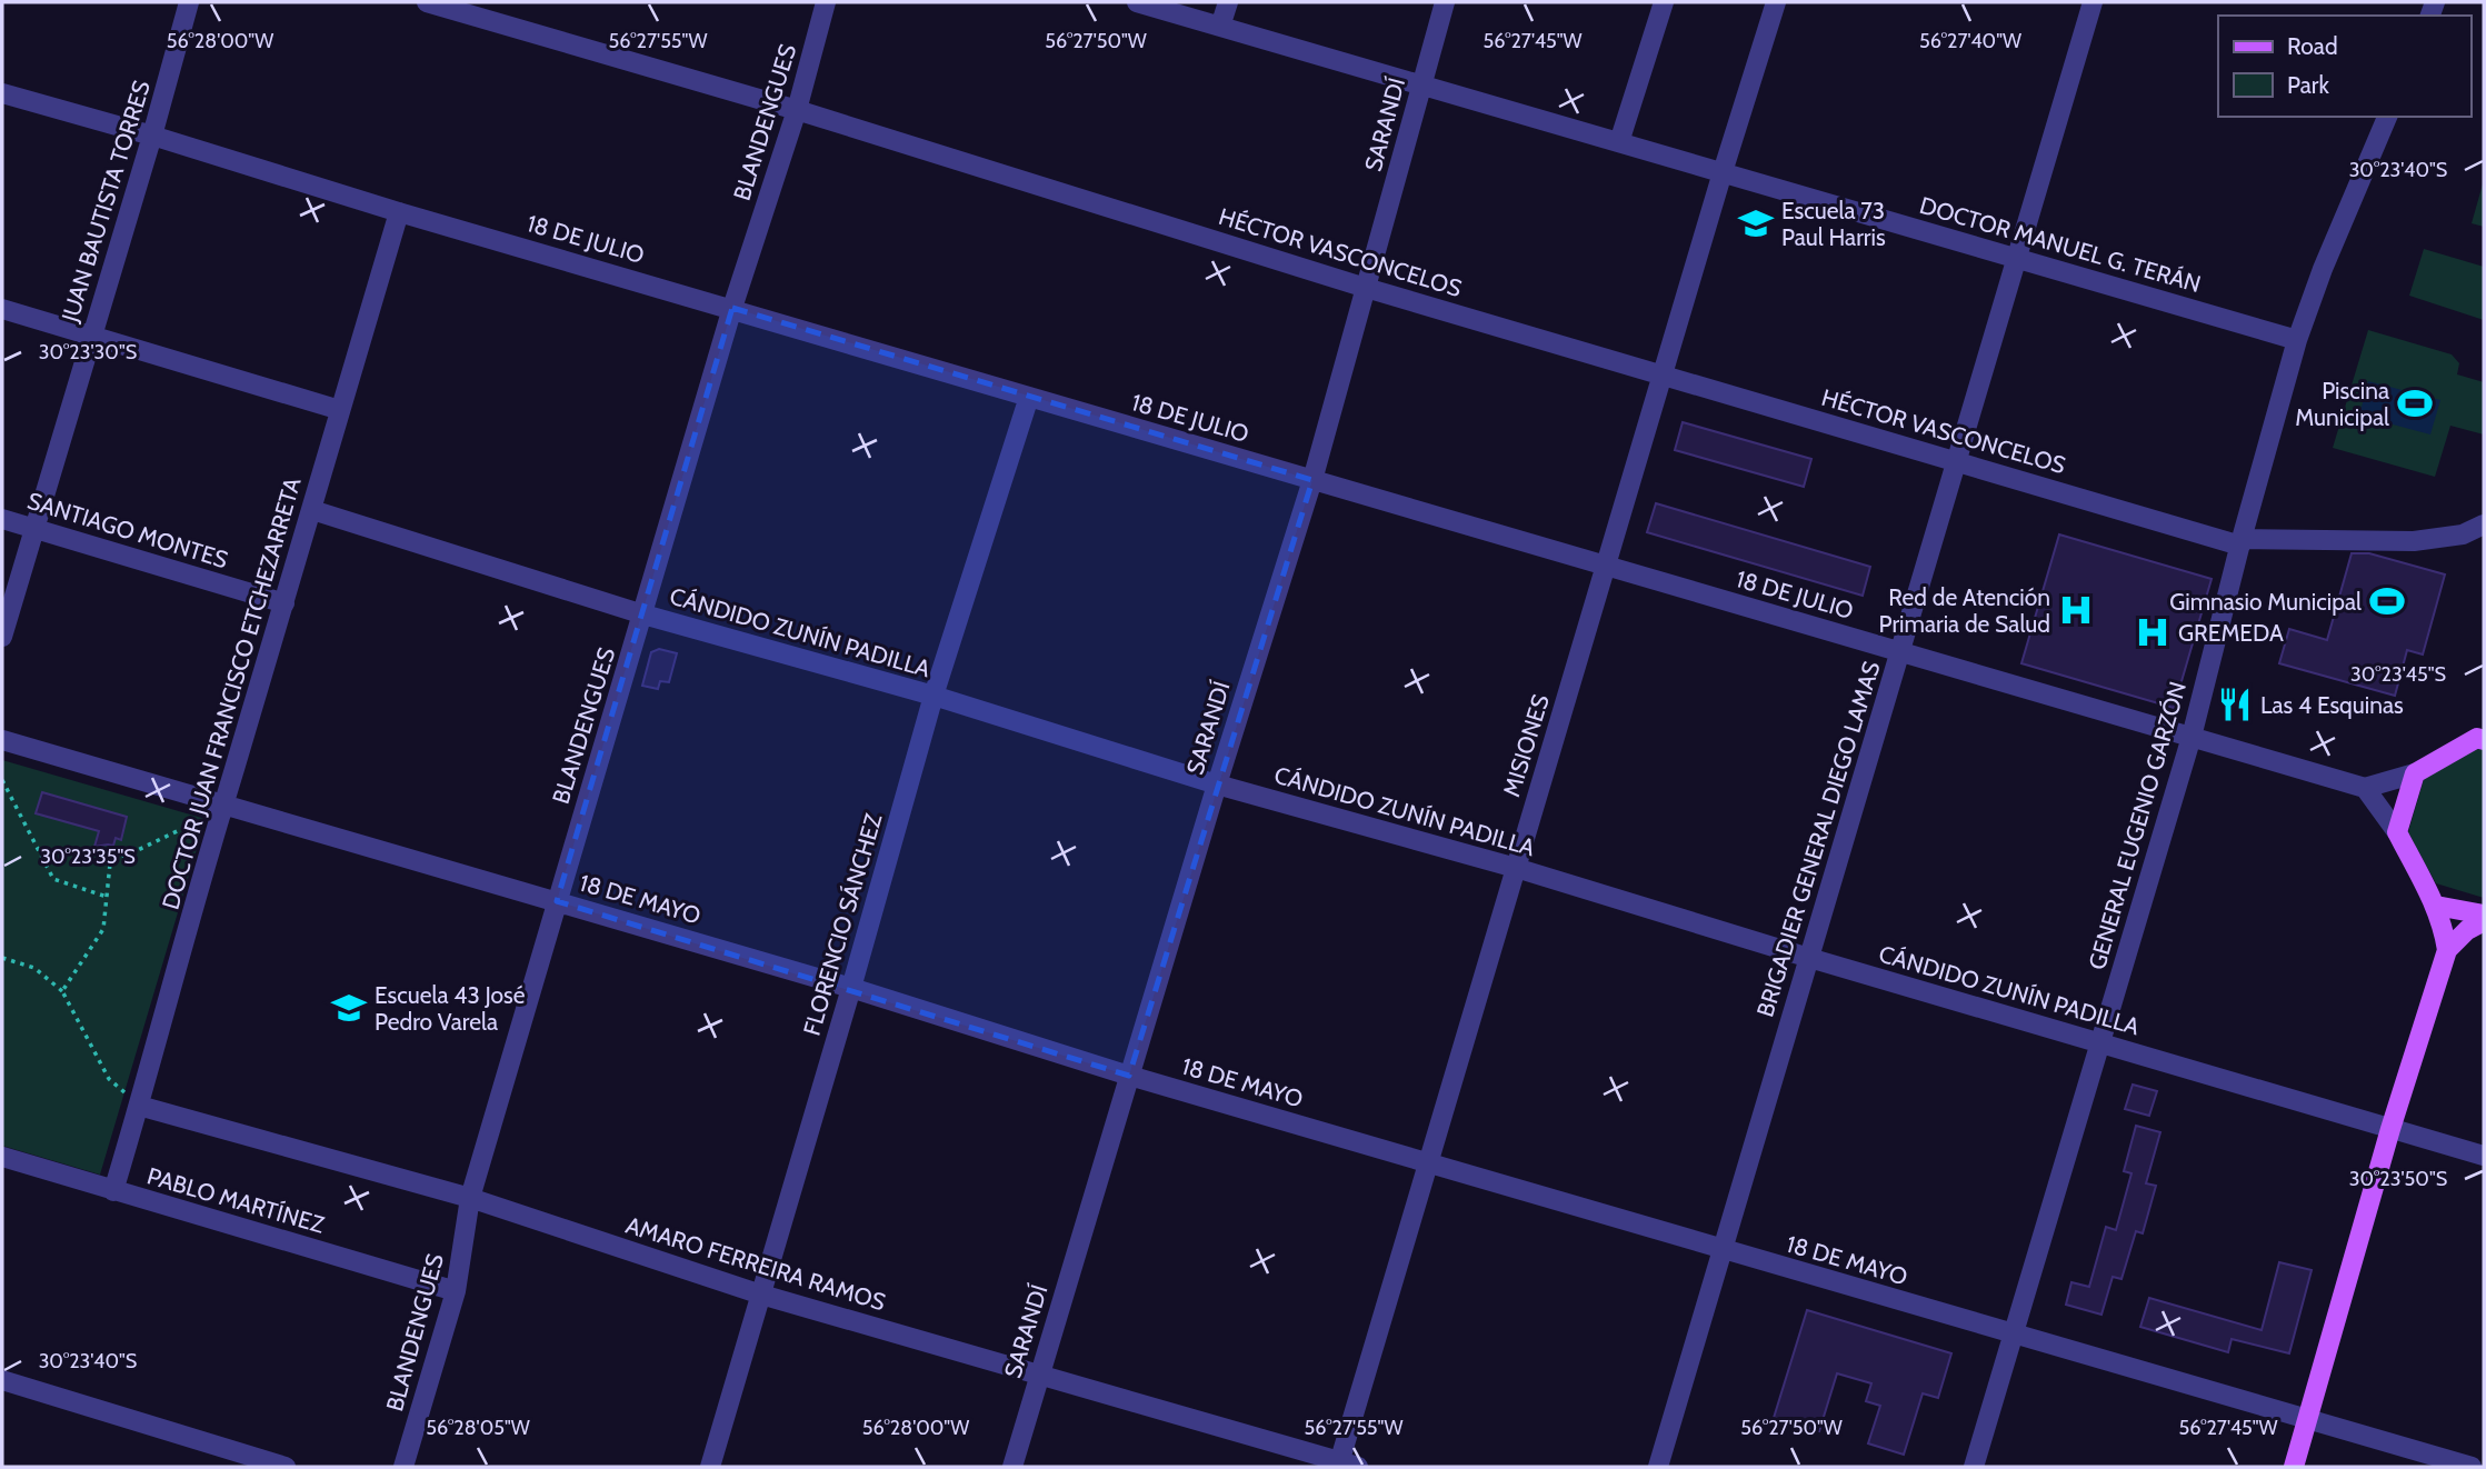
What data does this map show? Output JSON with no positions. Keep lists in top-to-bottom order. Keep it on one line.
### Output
{"streets":{"street":["BLANDENGUES","SARANDÍ","JUAN BAUTISTA TORRES","18 DE JULIO","DOCTOR MANUEL G. TERÁN","HÉCTOR VASCONCELOS","SANTIAGO MONTES","CÁNDIDO ZUNÍN PADILLA","DOCTOR JUAN FRANCISCO ETCHEZARRETA","MISIONES","GENERAL EUGENIO GARZÓN","BRIGADIER GENERAL DIEGO LAMAS","18 DE MAYO","FLORENCIO SÁNCHEZ","PABLO MARTÍNEZ","AMARO FERREIRA RAMOS"]},"crossings":[["BLANDENGUES","18 DE JULIO"],["BLANDENGUES","HÉCTOR VASCONCELOS"],["BLANDENGUES","CÁNDIDO ZUNÍN PADILLA"],["BLANDENGUES","18 DE MAYO"],["BLANDENGUES","PABLO MARTÍNEZ"],["BLANDENGUES","AMARO FERREIRA RAMOS"],["SARANDÍ","18 DE JULIO"],["SARANDÍ","DOCTOR MANUEL G. TERÁN"],["SARANDÍ","HÉCTOR VASCONCELOS"],["SARANDÍ","CÁNDIDO ZUNÍN PADILLA"],["SARANDÍ","18 DE MAYO"],["SARANDÍ","AMARO FERREIRA RAMOS"],["JUAN BAUTISTA TORRES","18 DE JULIO"],["JUAN BAUTISTA TORRES","SANTIAGO MONTES"],["18 DE JULIO","DOCTOR JUAN FRANCISCO ETCHEZARRETA"],["18 DE JULIO","MISIONES"],["18 DE JULIO","GENERAL EUGENIO GARZÓN"],["18 DE JULIO","BRIGADIER GENERAL DIEGO LAMAS"],["18 DE JULIO","FLORENCIO SÁNCHEZ"],["DOCTOR MANUEL G. TERÁN","MISIONES"],["DOCTOR MANUEL G. TERÁN","GENERAL EUGENIO GARZÓN"],["DOCTOR MANUEL G. TERÁN","BRIGADIER GENERAL DIEGO LAMAS"],["HÉCTOR VASCONCELOS","MISIONES"],["HÉCTOR VASCONCELOS","GENERAL EUGENIO GARZÓN"],["HÉCTOR VASCONCELOS","BRIGADIER GENERAL DIEGO LAMAS"],["SANTIAGO MONTES","DOCTOR JUAN FRANCISCO ETCHEZARRETA"],["CÁNDIDO ZUNÍN PADILLA","DOCTOR JUAN FRANCISCO ETCHEZARRETA"],["CÁNDIDO ZUNÍN PADILLA","MISIONES"],["CÁNDIDO ZUNÍN PADILLA","GENERAL EUGENIO GARZÓN"],["CÁNDIDO ZUNÍN PADILLA","BRIGADIER GENERAL DIEGO LAMAS"],["CÁNDIDO ZUNÍN PADILLA","FLORENCIO SÁNCHEZ"],["DOCTOR JUAN FRANCISCO ETCHEZARRETA","18 DE MAYO"],["DOCTOR JUAN FRANCISCO ETCHEZARRETA","PABLO MARTÍNEZ"],["DOCTOR JUAN FRANCISCO ETCHEZARRETA","AMARO FERREIRA RAMOS"],["MISIONES","18 DE MAYO"],["MISIONES","AMARO FERREIRA RAMOS"],["GENERAL EUGENIO GARZÓN","18 DE MAYO"],["BRIGADIER GENERAL DIEGO LAMAS","18 DE MAYO"],["18 DE MAYO","FLORENCIO SÁNCHEZ"],["FLORENCIO SÁNCHEZ","AMARO FERREIRA RAMOS"]],"places":{"school or university":["Escuela 73 Paul Harris","Escuela 43 José Pedro Varela"],"sports":["Piscina Municipal","Gimnasio Municipal"],"hospital":["Red de Atención Primaria de Salud","GREMEDA"],"restaurant":["Las 4 Esquinas"]},"legend":["Road","Park"],"coordinates":["56°28'00\"W","56°27'55\"W","56°27'40\"W","56°27'50\"W","56°27'45\"W","30°23'40\"S","30°23'30\"S","30°23'45\"S","30°23'35\"S","30°23'50\"S","56°28'05\"W"]}
